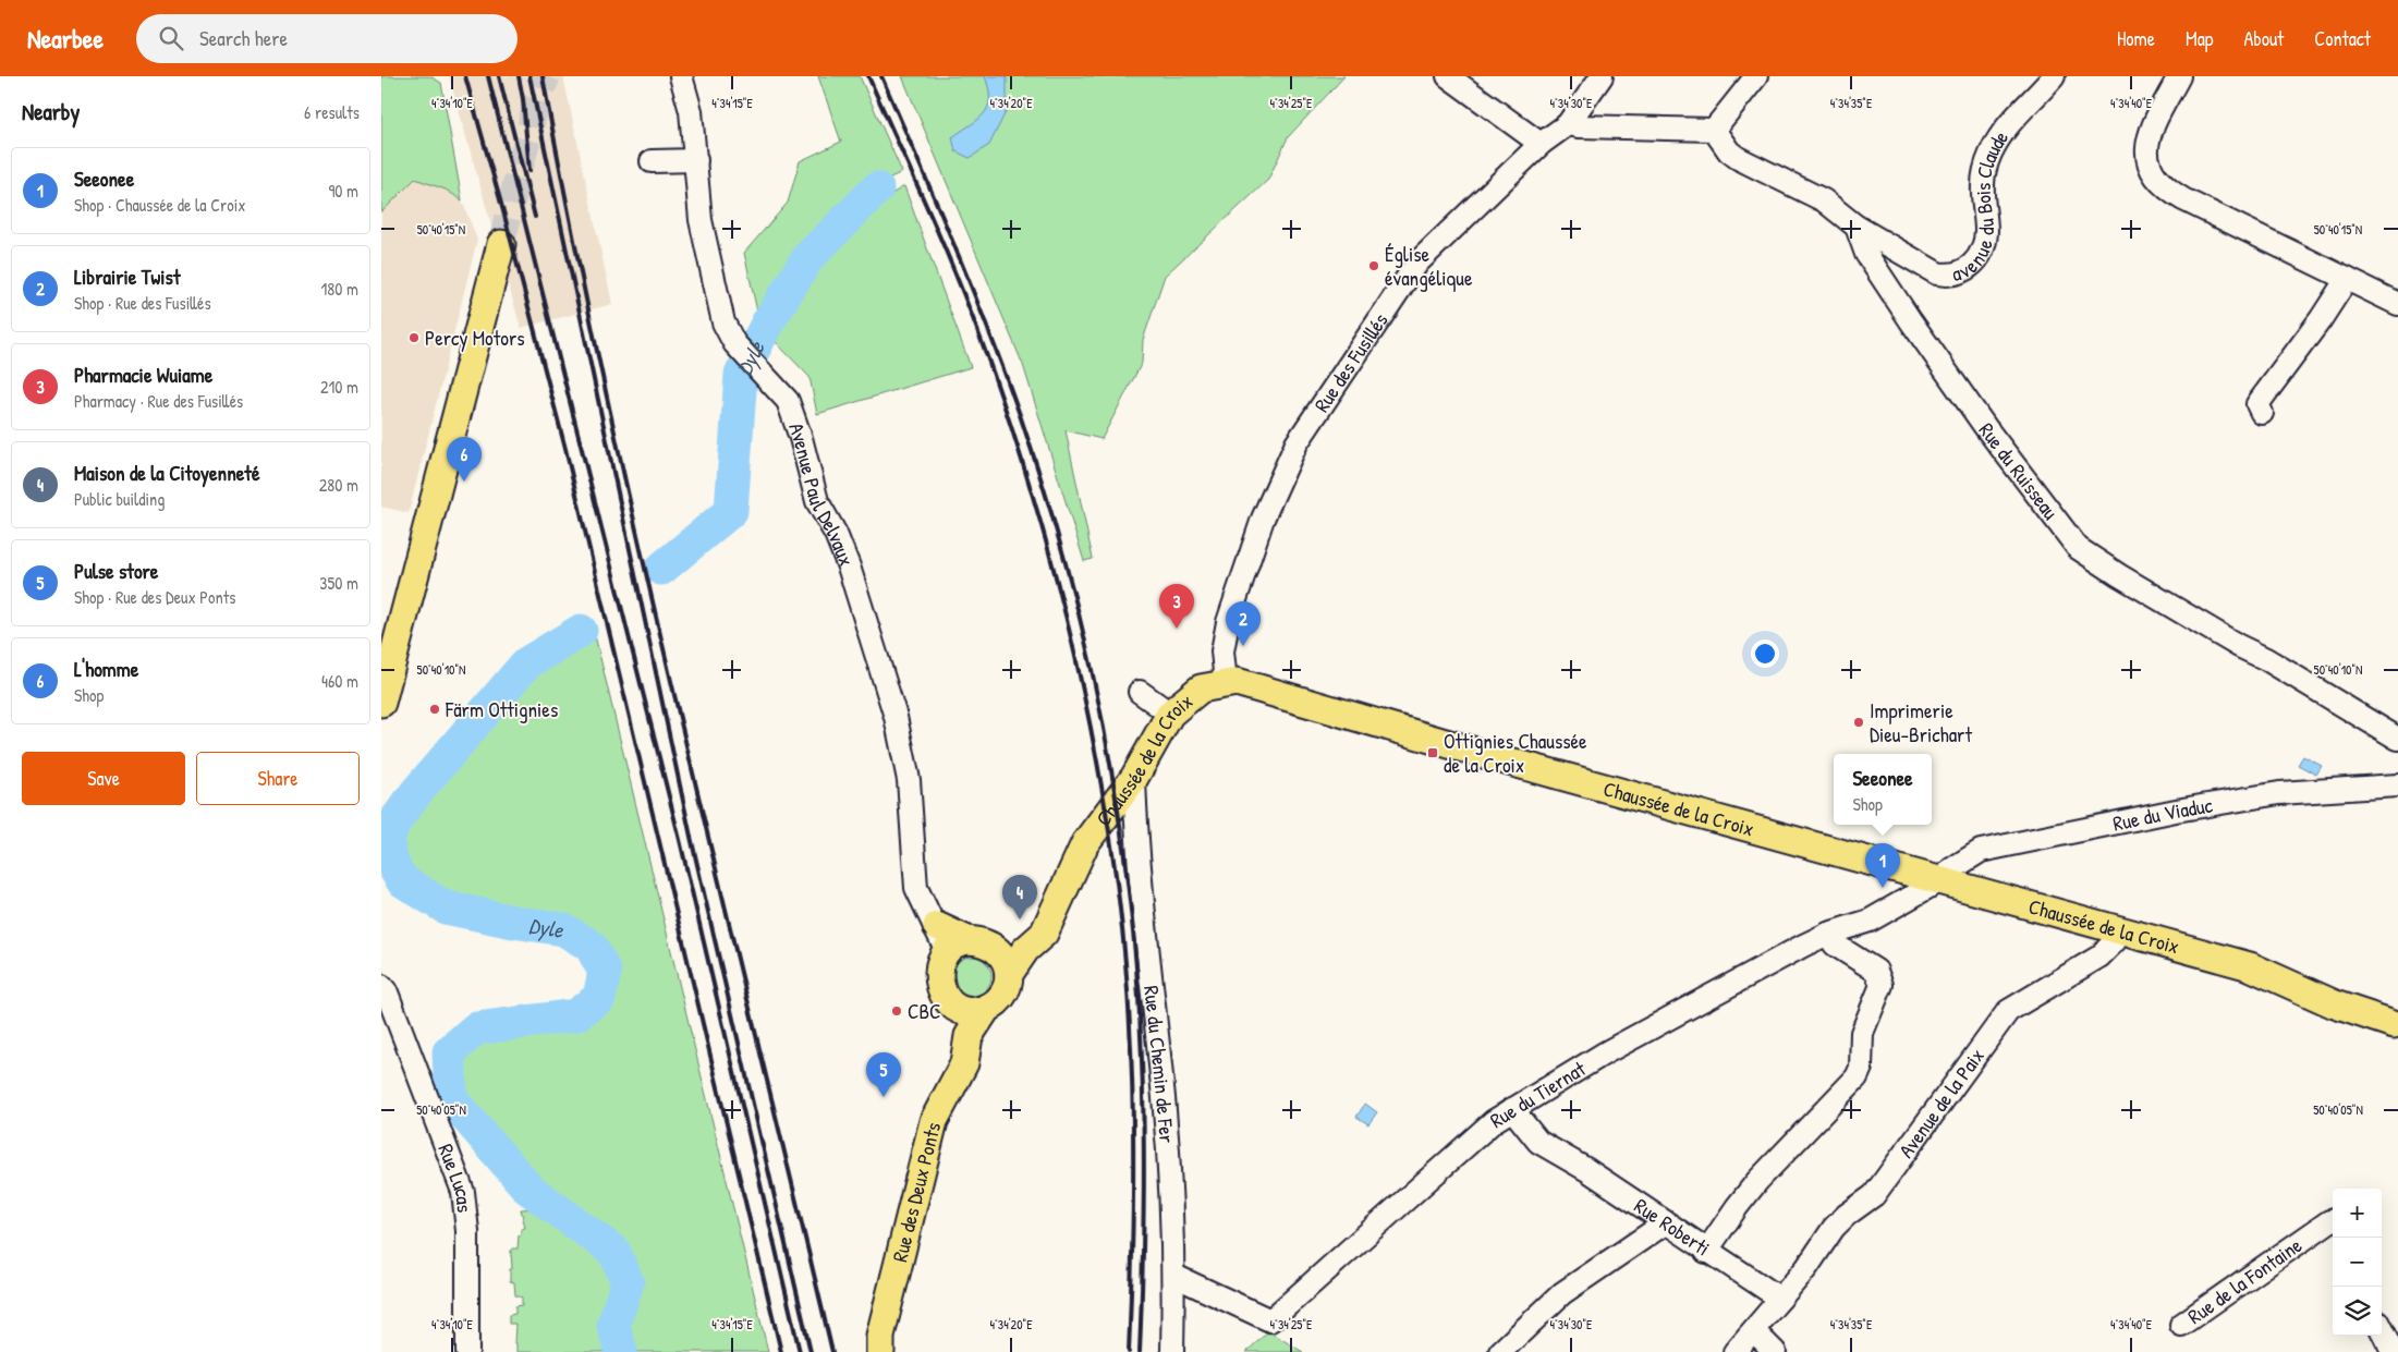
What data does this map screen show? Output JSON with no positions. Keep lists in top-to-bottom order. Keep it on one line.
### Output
{"streets":{"main road":["Avenue Paul Delvaux","Chaussée de la Croix","Rue des Deux Ponts"],"street":["avenue du Bois Claude","Rue des Fusillés","Rue du Ruisseau","Rue du Viaduc","Rue du Chemin de Fer","Rue du Tiernat","Avenue de la Paix","Rue Lucas","Rue Roberti","Rue de la Fontaine"]},"crossings":[["avenue du Bois Claude","Rue du Ruisseau"],["Rue des Fusillés","Chaussée de la Croix"],["Avenue Paul Delvaux","Rue des Deux Ponts"],["Chaussée de la Croix","Rue du Viaduc"],["Chaussée de la Croix","Rue du Chemin de Fer"],["Chaussée de la Croix","Rue du Tiernat"],["Chaussée de la Croix","Avenue de la Paix"],["Chaussée de la Croix","Rue des Deux Ponts"],["Rue du Viaduc","Rue du Tiernat"],["Rue du Chemin de Fer","Rue du Tiernat"],["Rue du Tiernat","Rue Roberti"],["Avenue de la Paix","Rue Roberti"]],"water":["Dyle"],"places":{"other":["Église évangélique","Percy Motors","Färm Ottignies","Imprimerie Dieu-Brichart","CBC"],"transit":["Ottignies Chaussée de la Croix"]},"page":{"header":"Nearbee","search":"Search here","nav":["Home","Map","About","Contact"],"heading":["Nearby","6 results"],"list":[{"mark":"1","name":"Seeonee","note":"Shop · Chaussée de la Croix","value":"90 m"},{"mark":"2","name":"Librairie Twist","note":"Shop · Rue des Fusillés","value":"180 m"},{"mark":"3","name":"Pharmacie Wuiame","note":"Pharmacy · Rue des Fusillés","value":"210 m"},{"mark":"4","name":"Maison de la Citoyenneté","note":"Public building","value":"280 m"},{"mark":"5","name":"Pulse store","note":"Shop · Rue des Deux Ponts","value":"350 m"},{"mark":"6","name":"L'homme","note":"Shop","value":"460 m"}],"pins":["6","3","2","1","4","5"],"buttons":["Save","Share"],"popup":["Seeonee","Shop"],"map_buttons":["+","−"]},"coordinates":["4°34'10\"E","4°34'15\"E","4°34'20\"E","4°34'25\"E","4°34'30\"E","4°34'35\"E","4°34'40\"E","50°40'15\"N","50°40'10\"N","50°40'05\"N"]}
